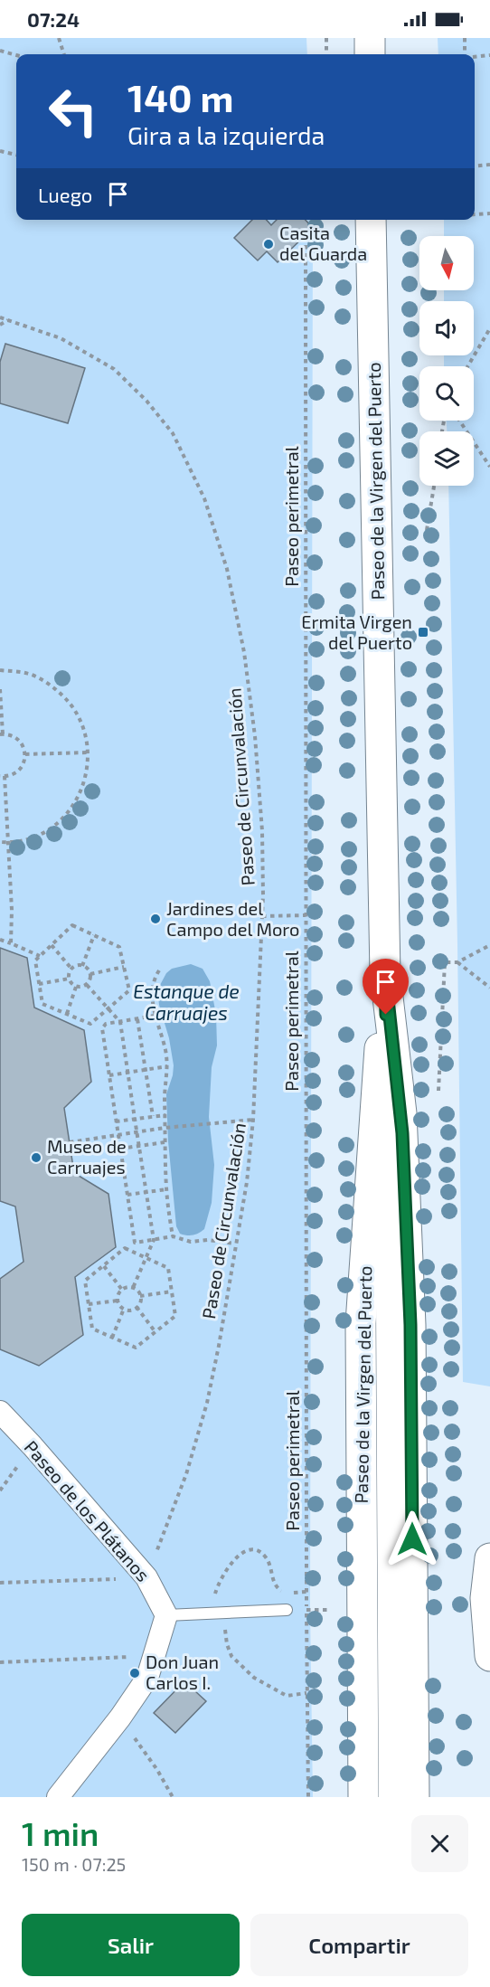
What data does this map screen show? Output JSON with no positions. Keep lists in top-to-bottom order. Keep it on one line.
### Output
{"streets":{"main road":["Paseo de la Virgen del Puerto"],"street":["Paseo de los Plátanos"],"path":["Paseo perimetral","Paseo de Circunvalación"]},"crossings":[["Paseo de Circunvalación","Paseo de los Plátanos"]],"water":["Estanque de Carruajes"],"places":{"other":["Casita del Guarda","Jardines del Campo del Moro","Museo de Carruajes","Don Juan Carlos I."],"transit":["Ermita Virgen del Puerto"]},"north":"bottom","page":{"status":"07:24","turn":["140 m","Gira a la izquierda"],"then":"Luego","heading":["1 min","150 m · 07:25"],"buttons":["Salir","Compartir"]}}
